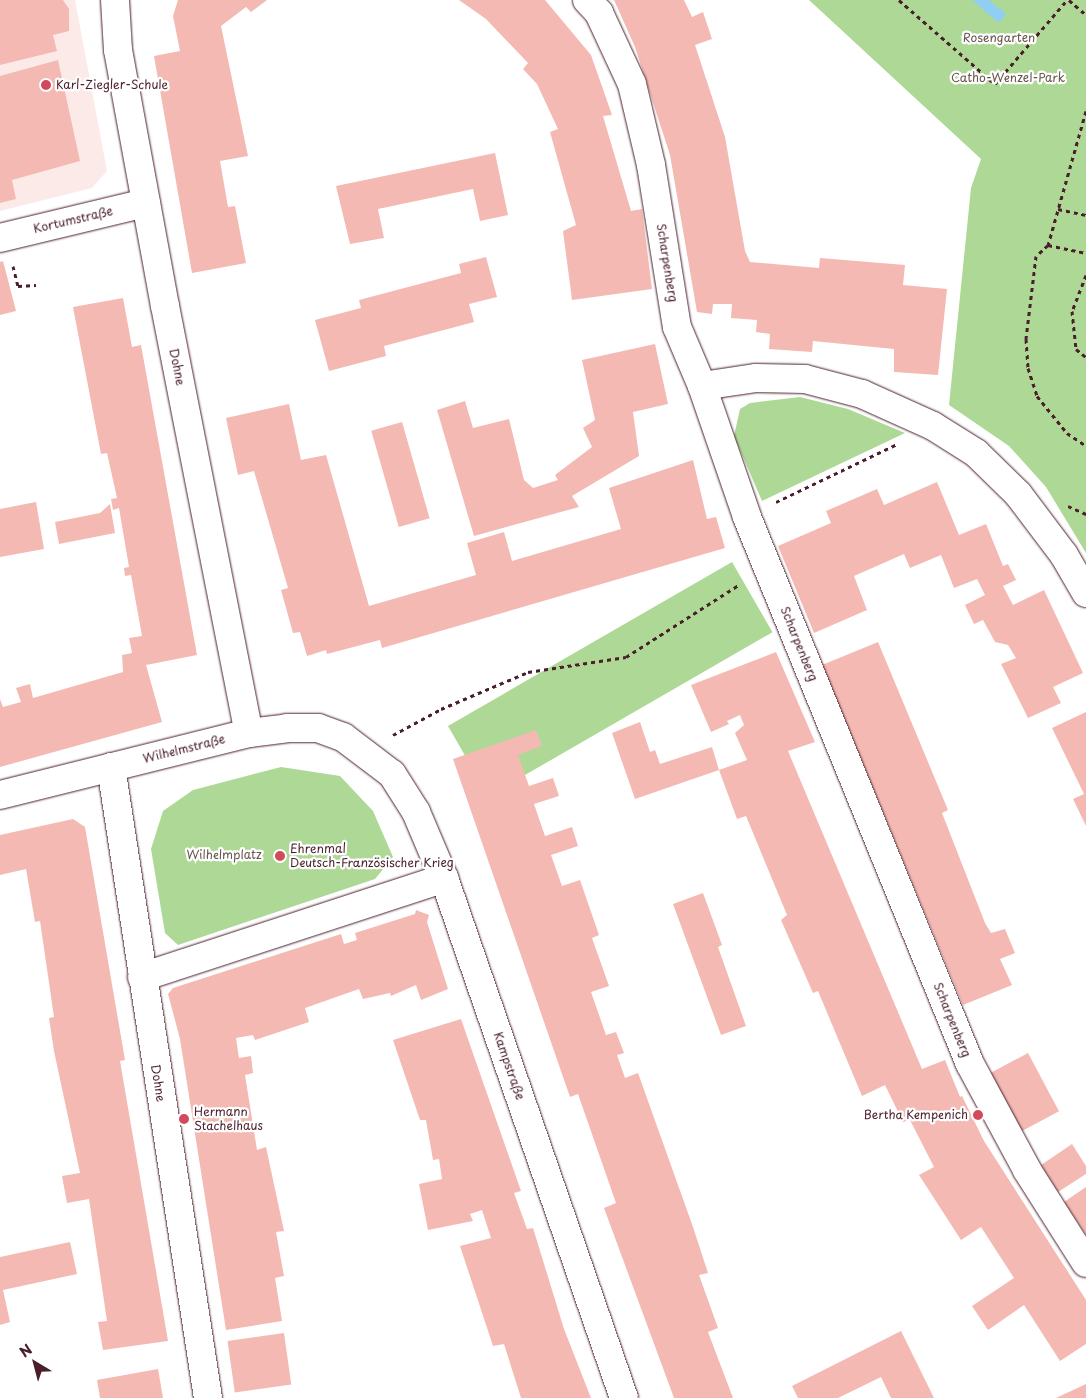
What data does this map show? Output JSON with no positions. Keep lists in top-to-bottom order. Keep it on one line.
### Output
{"streets":{"street":["Kortumstraße","Scharpenberg","Dohne","Wilhelmstraße","Kampstraße"]},"crossings":[["Kortumstraße","Dohne"],["Dohne","Wilhelmstraße"],["Wilhelmstraße","Kampstraße"]],"parks":["Rosengarten","Catho-Wenzel-Park","Wilhelmplatz"],"places":["Karl-Ziegler-Schule","Ehrenmal Deutsch-Französischer Krieg","Bertha Kempenich","Hermann Stachelhaus"],"north":"top left"}
